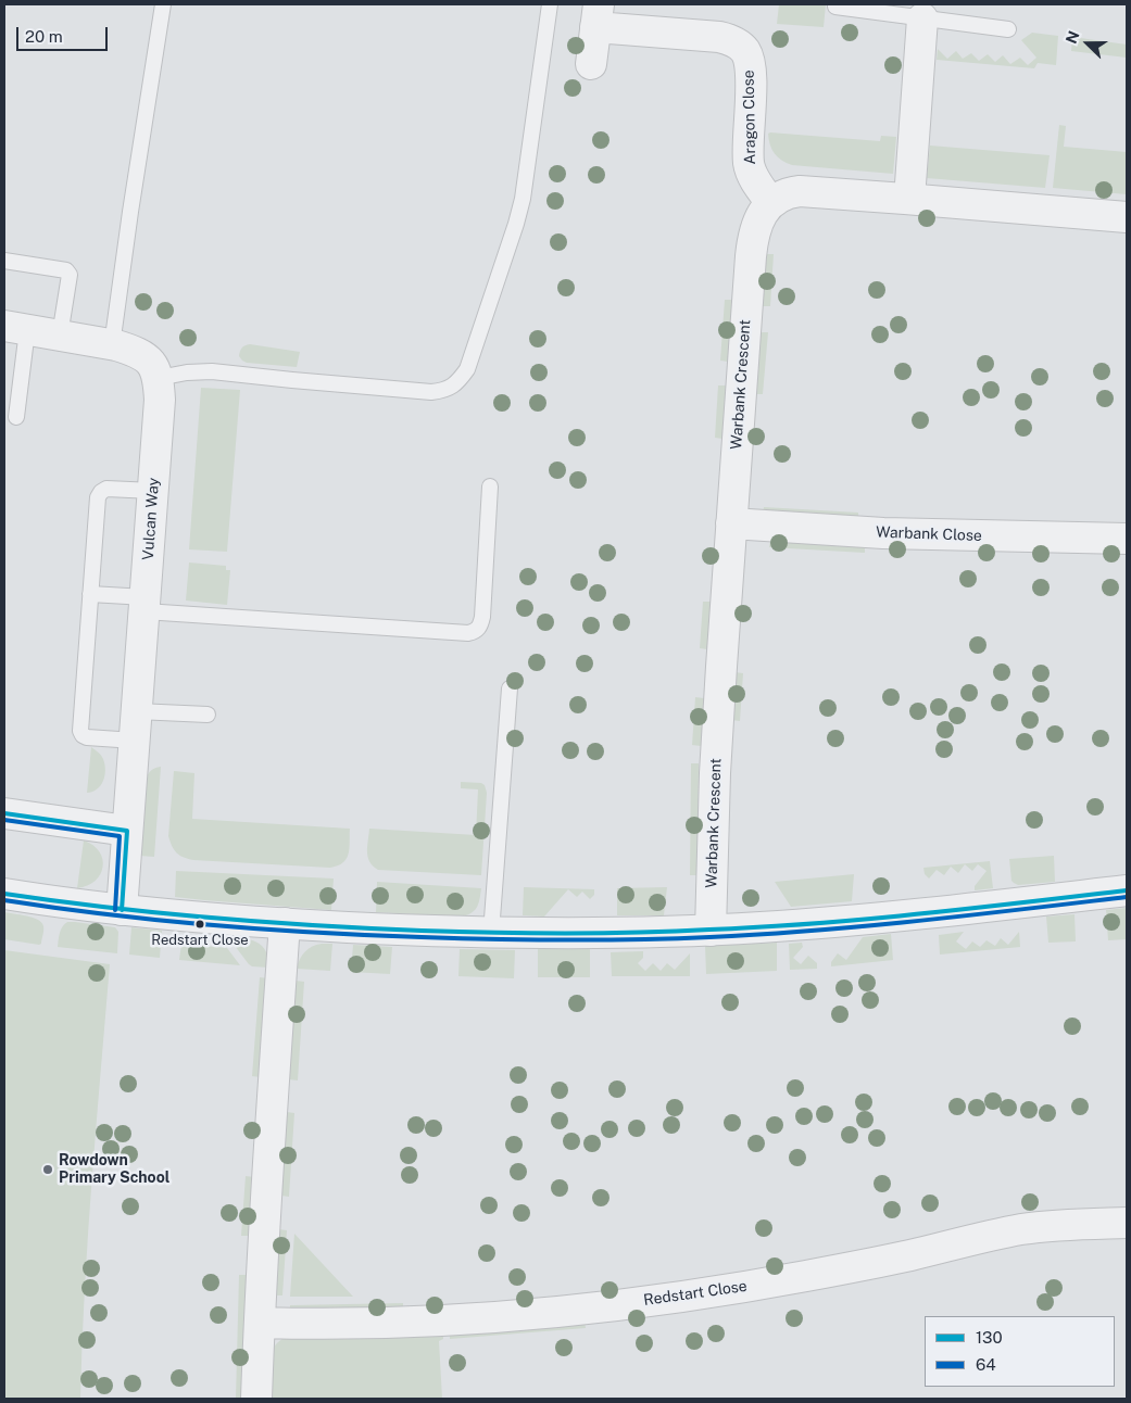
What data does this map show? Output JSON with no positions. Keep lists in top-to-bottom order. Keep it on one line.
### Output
{"streets":{"street":["Aragon Close","Warbank Crescent","Vulcan Way","Warbank Close","Redstart Close"]},"crossings":[["Aragon Close","Warbank Crescent"],["Warbank Crescent","Warbank Close"]],"places":["Redstart Close","Rowdown Primary School"],"lines":["transit line 130","transit line 64"],"legend":["130","64"],"scale_bar":"20 m","north":"left"}
